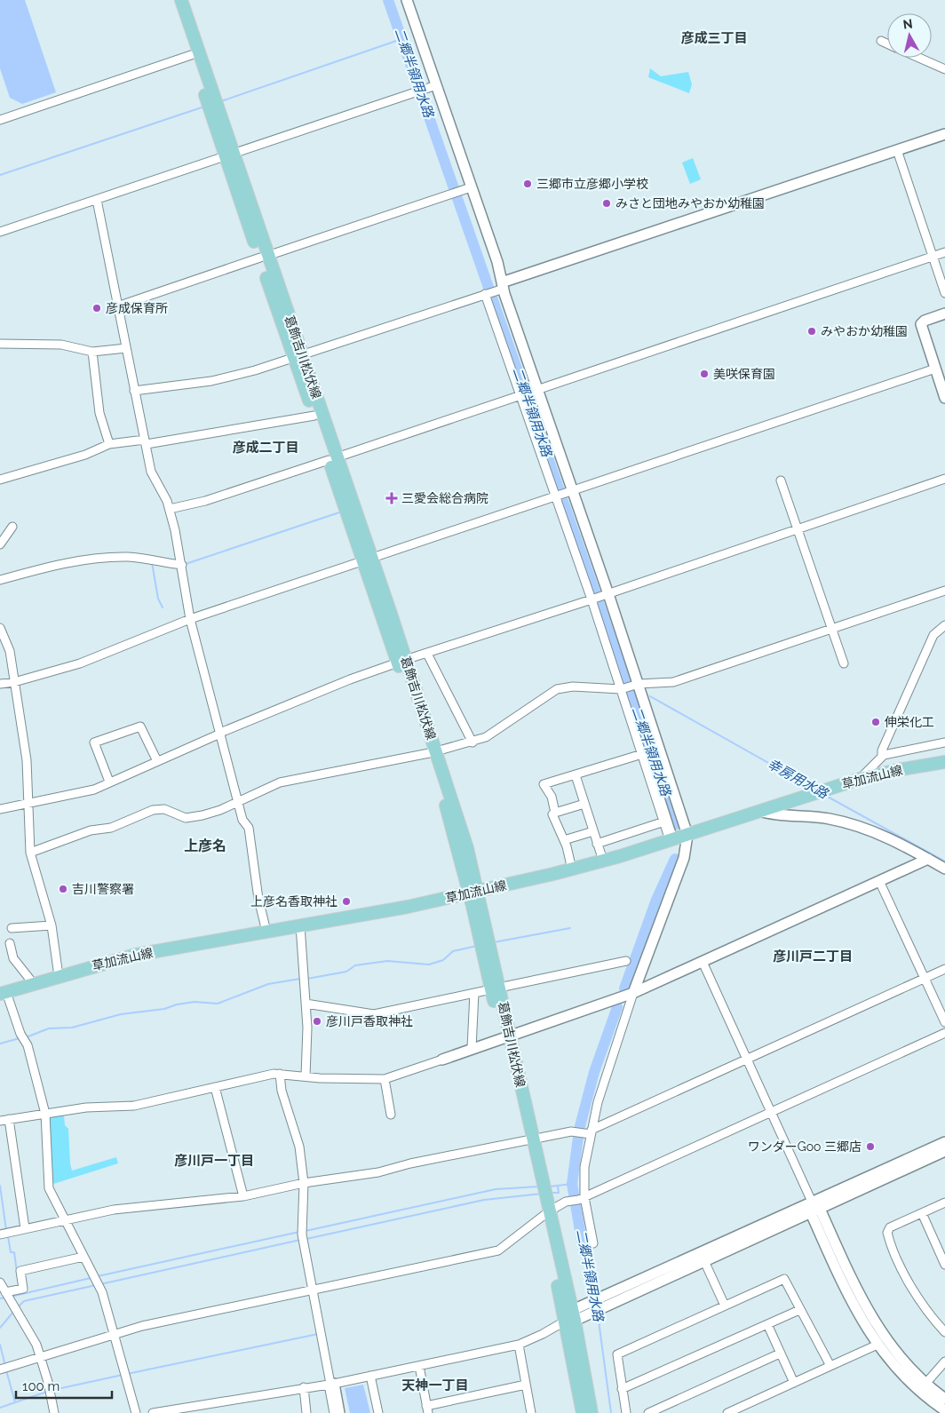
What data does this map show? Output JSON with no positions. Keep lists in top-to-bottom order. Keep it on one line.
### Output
{"streets":{"main road":["葛飾吉川松伏線","草加流山線"]},"crossings":[["葛飾吉川松伏線","草加流山線"]],"districts":["彦成三丁目","彦成二丁目","上彦名","彦川戸二丁目","彦川戸一丁目","天神一丁目"],"water":["二郷半領用水路","幸房用水路"],"places":{"other":["三郷市立彦郷小学校","みさと団地みやおか幼稚園","彦成保育所","みやおか幼稚園","美咲保育園","伸栄化工","吉川警察署","上彦名香取神社","彦川戸香取神社","ワンダーGoo 三郷店"],"health":["三愛会総合病院"]},"scale_bar":"100 m","north":"top"}
